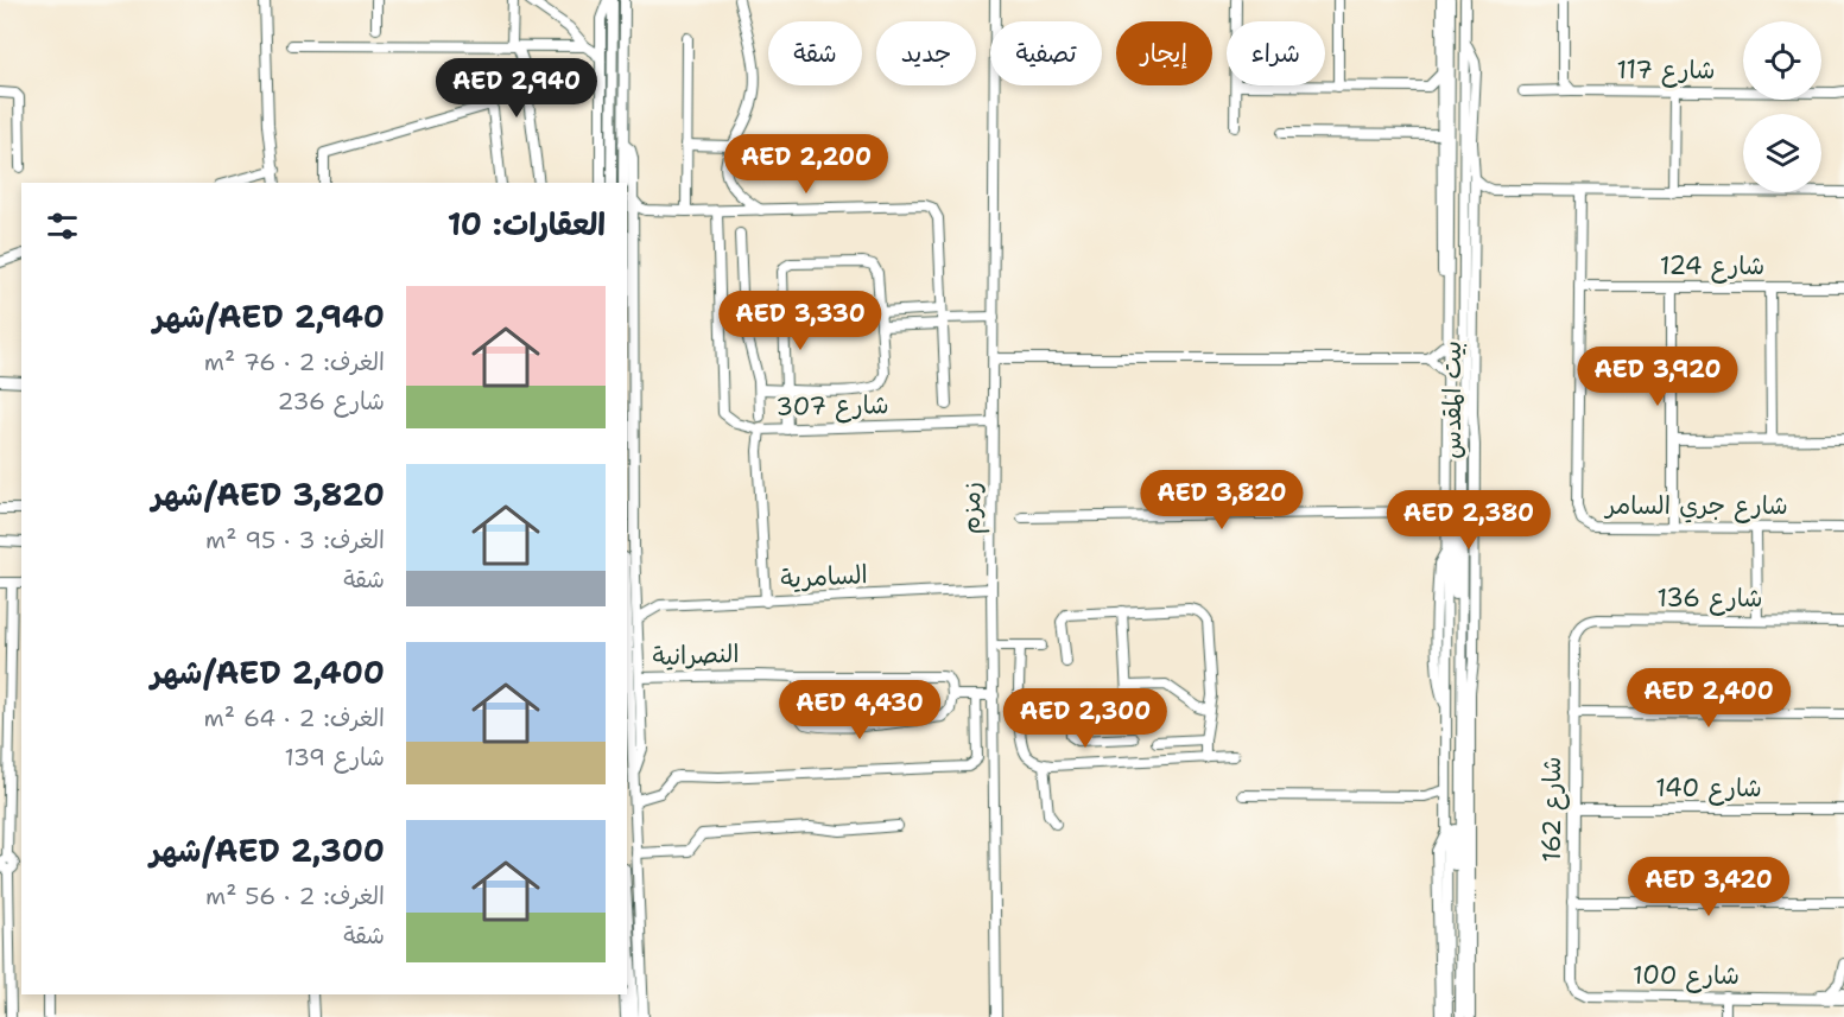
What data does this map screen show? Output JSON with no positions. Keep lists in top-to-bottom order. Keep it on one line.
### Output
{"streets":{"street":["شارع 117","شارع 124","بيت المقدس","شارع 307","شارع جري السامر","زمزم","السامرية","شارع 136","النصرانية","شارع 140","شارع 162","شارع 100"]},"crossings":[["شارع 124","شارع جري السامر"],["شارع 307","زمزم"],["شارع 307","السامرية"],["زمزم","السامرية"],["شارع 136","شارع 162"],["شارع 140","شارع 162"],["شارع 162","شارع 100"]],"page":{"chip":["شراء","إيجار","تصفية","جديد","شقة"],"price":["AED 2,940","AED 2,200","AED 3,330","AED 3,920","AED 3,820","AED 2,380","AED 2,400","AED 4,430","AED 2,300","AED 3,420"],"heading":"العقارات: 10","list":[{"name":"AED 2,940/شهر","note":"الغرف: 2 · 76 m² · شارع 236"},{"name":"AED 3,820/شهر","note":"الغرف: 3 · 95 m² · شقة"},{"name":"AED 2,400/شهر","note":"الغرف: 2 · 64 m² · شارع 139"},{"name":"AED 2,300/شهر","note":"الغرف: 2 · 56 m² · شقة"}]}}
